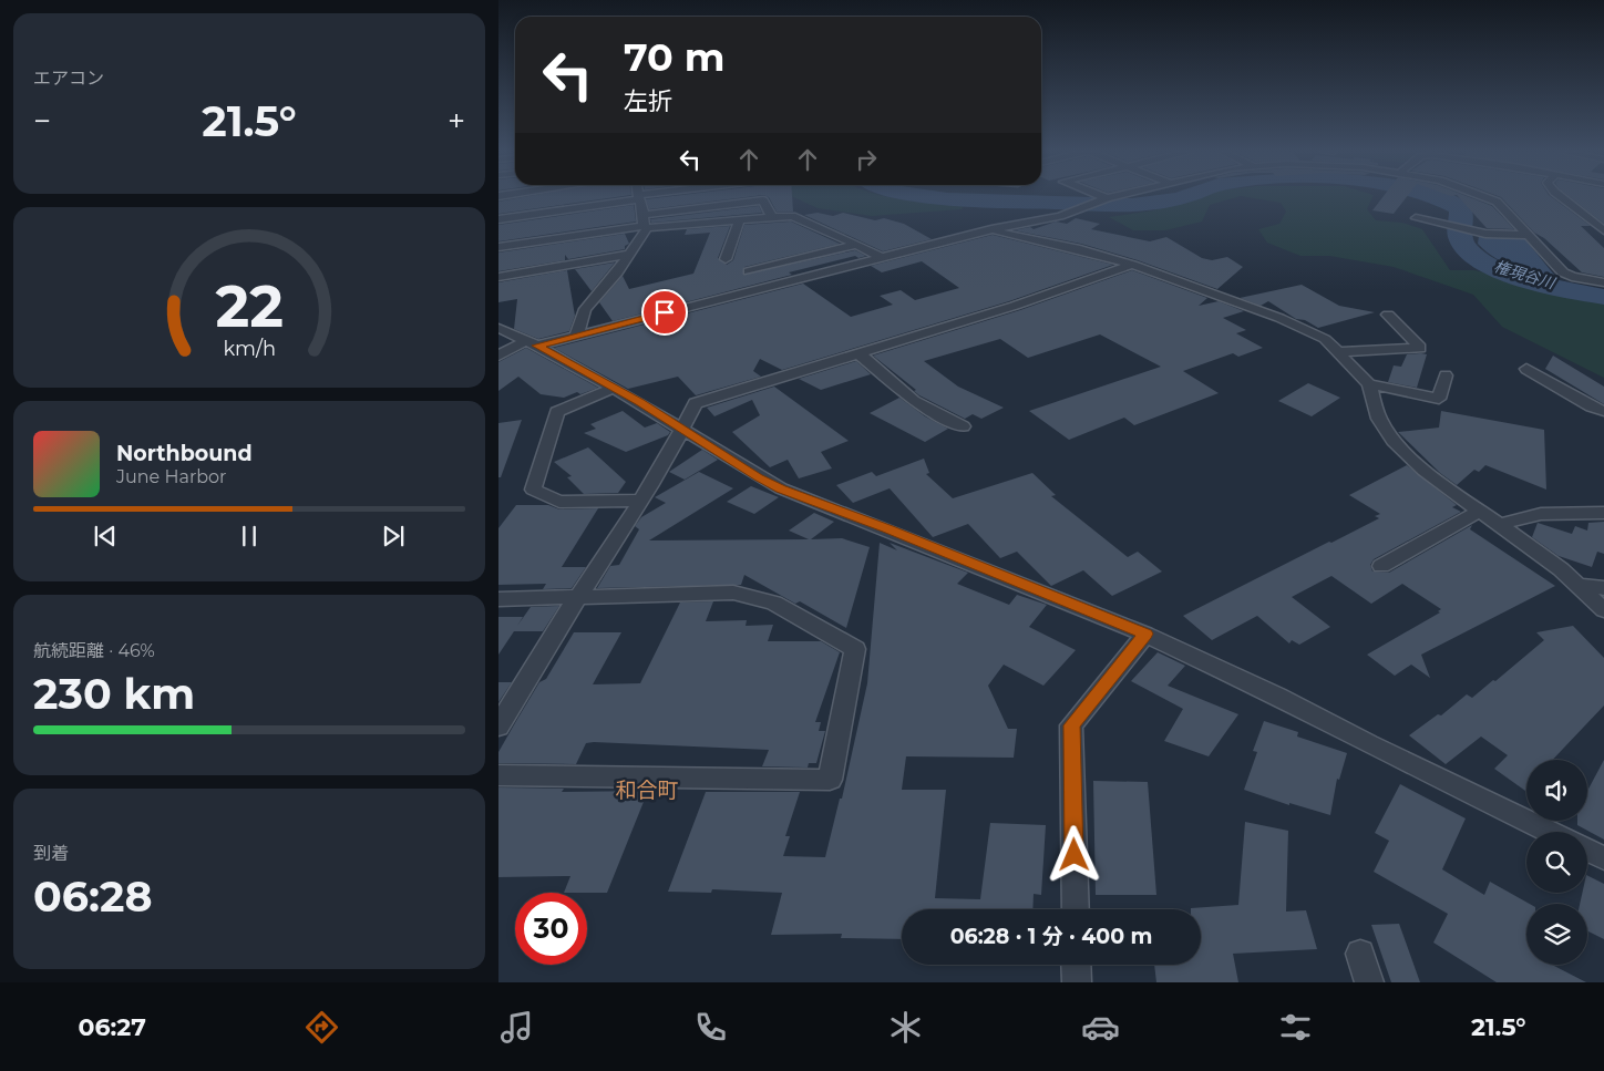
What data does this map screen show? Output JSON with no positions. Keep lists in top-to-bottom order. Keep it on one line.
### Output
{"districts":["和合町"],"water":["権現谷川"],"page":{"tile":["エアコン",["航続距離 · 46%","230 km"],["到着","06:28"]],"turn":["70 m","左折"],"heat":["−","21.5°","+"],"song":["Northbound","June Harbor"],"limit":"30","trip":"06:28 · 1 分 · 400 m","tabs":["06:27","21.5°"],"gauge":["22","km/h"]}}
